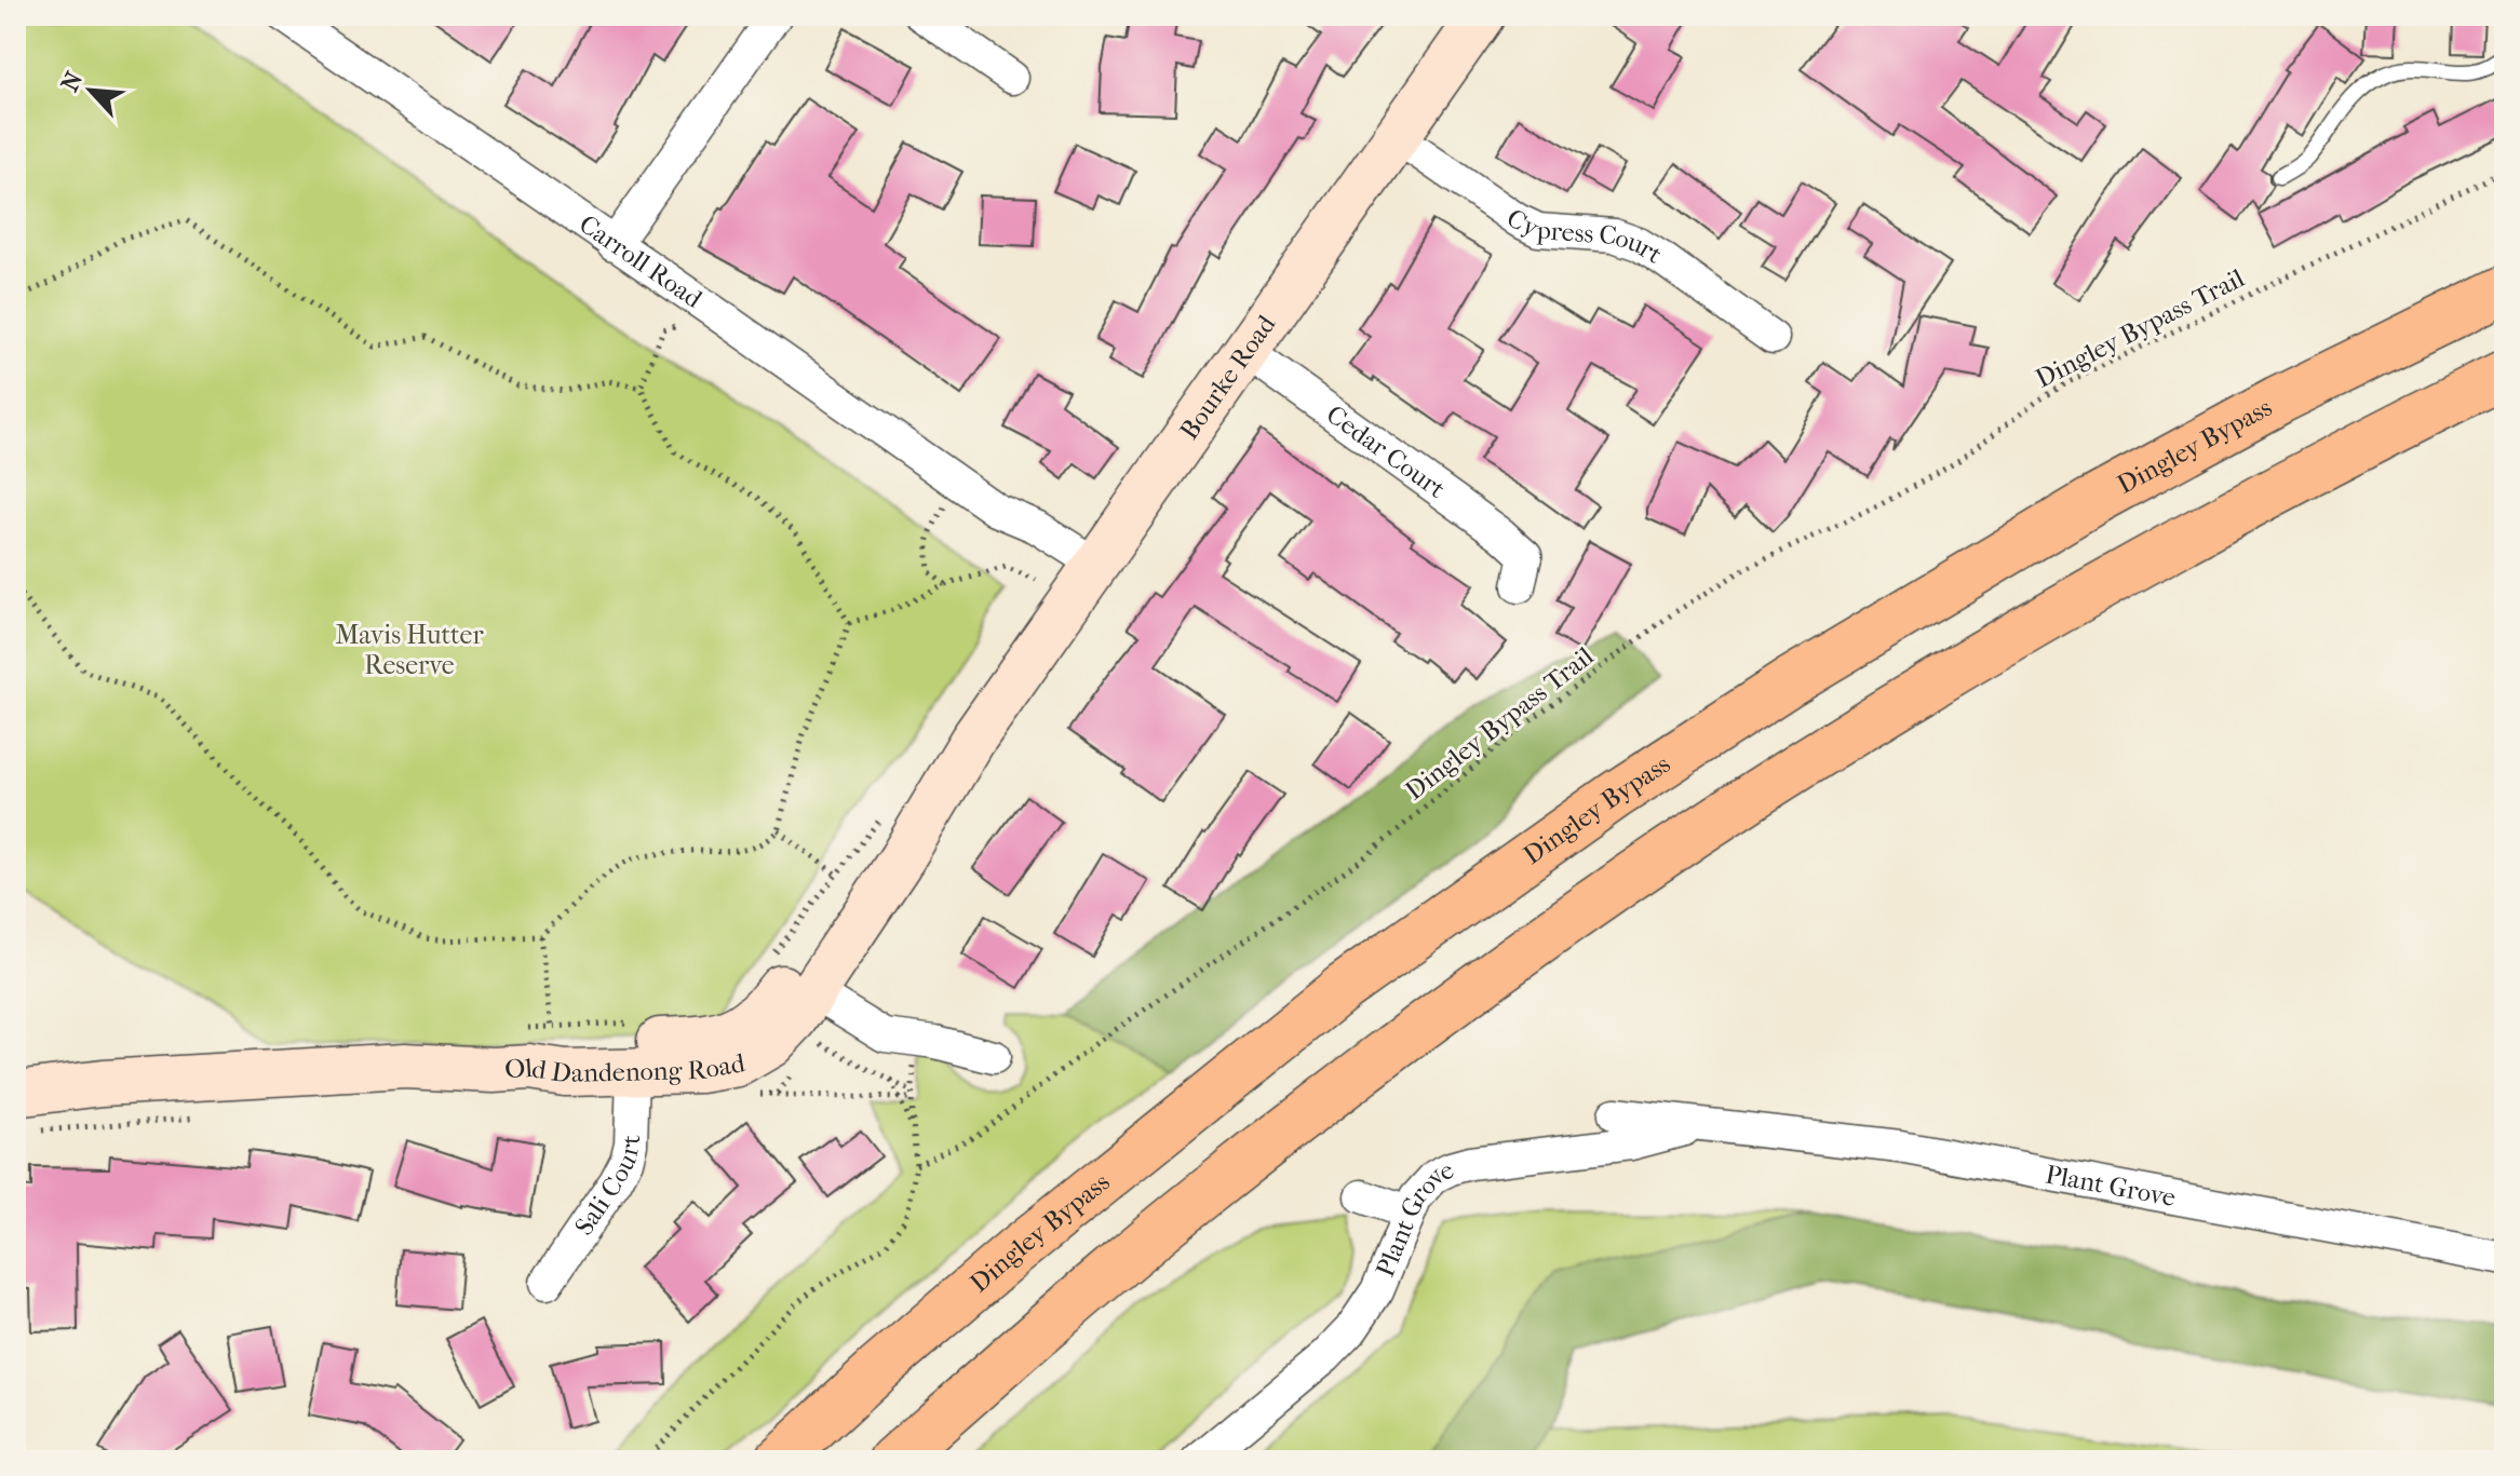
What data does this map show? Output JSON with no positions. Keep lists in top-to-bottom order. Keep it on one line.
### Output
{"streets":{"highway":["Dingley Bypass"],"main road":["Bourke Road","Old Dandenong Road"],"street":["Cypress Court","Carroll Road","Cedar Court","Sali Court","Plant Grove"],"path":["Dingley Bypass Trail"]},"crossings":[["Cypress Court","Bourke Road"],["Carroll Road","Bourke Road"],["Bourke Road","Cedar Court"],["Bourke Road","Old Dandenong Road"],["Old Dandenong Road","Sali Court"]],"parks":["Mavis Hutter Reserve"],"north":"top left"}
